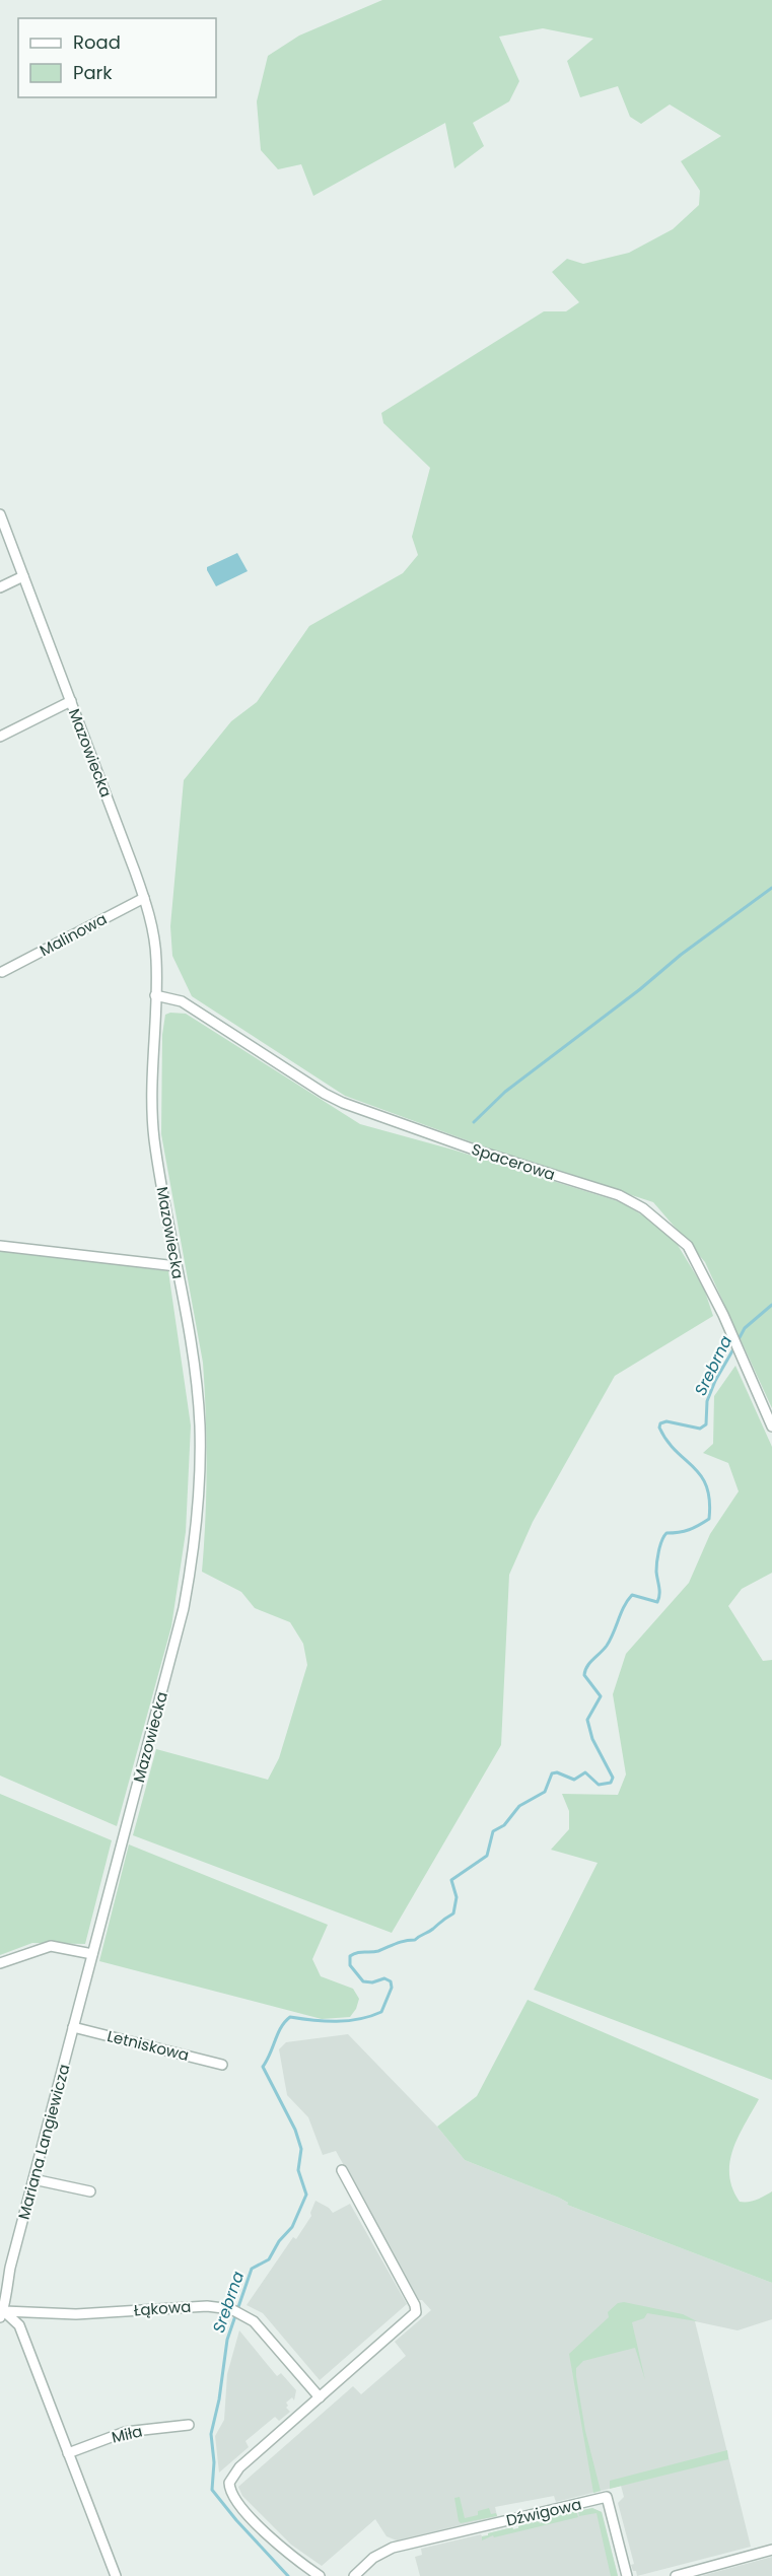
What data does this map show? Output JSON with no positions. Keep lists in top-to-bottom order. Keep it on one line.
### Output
{"streets":{"street":["Mazowiecka","Malinowa","Spacerowa","Letniskowa","Mariana Langiewicza","Łąkowa","Miła","Dźwigowa"]},"crossings":[["Mazowiecka","Malinowa"],["Mazowiecka","Spacerowa"],["Mazowiecka","Mariana Langiewicza"],["Letniskowa","Mariana Langiewicza"],["Mariana Langiewicza","Łąkowa"]],"water":["Srebrna"],"legend":["Road","Park"]}
